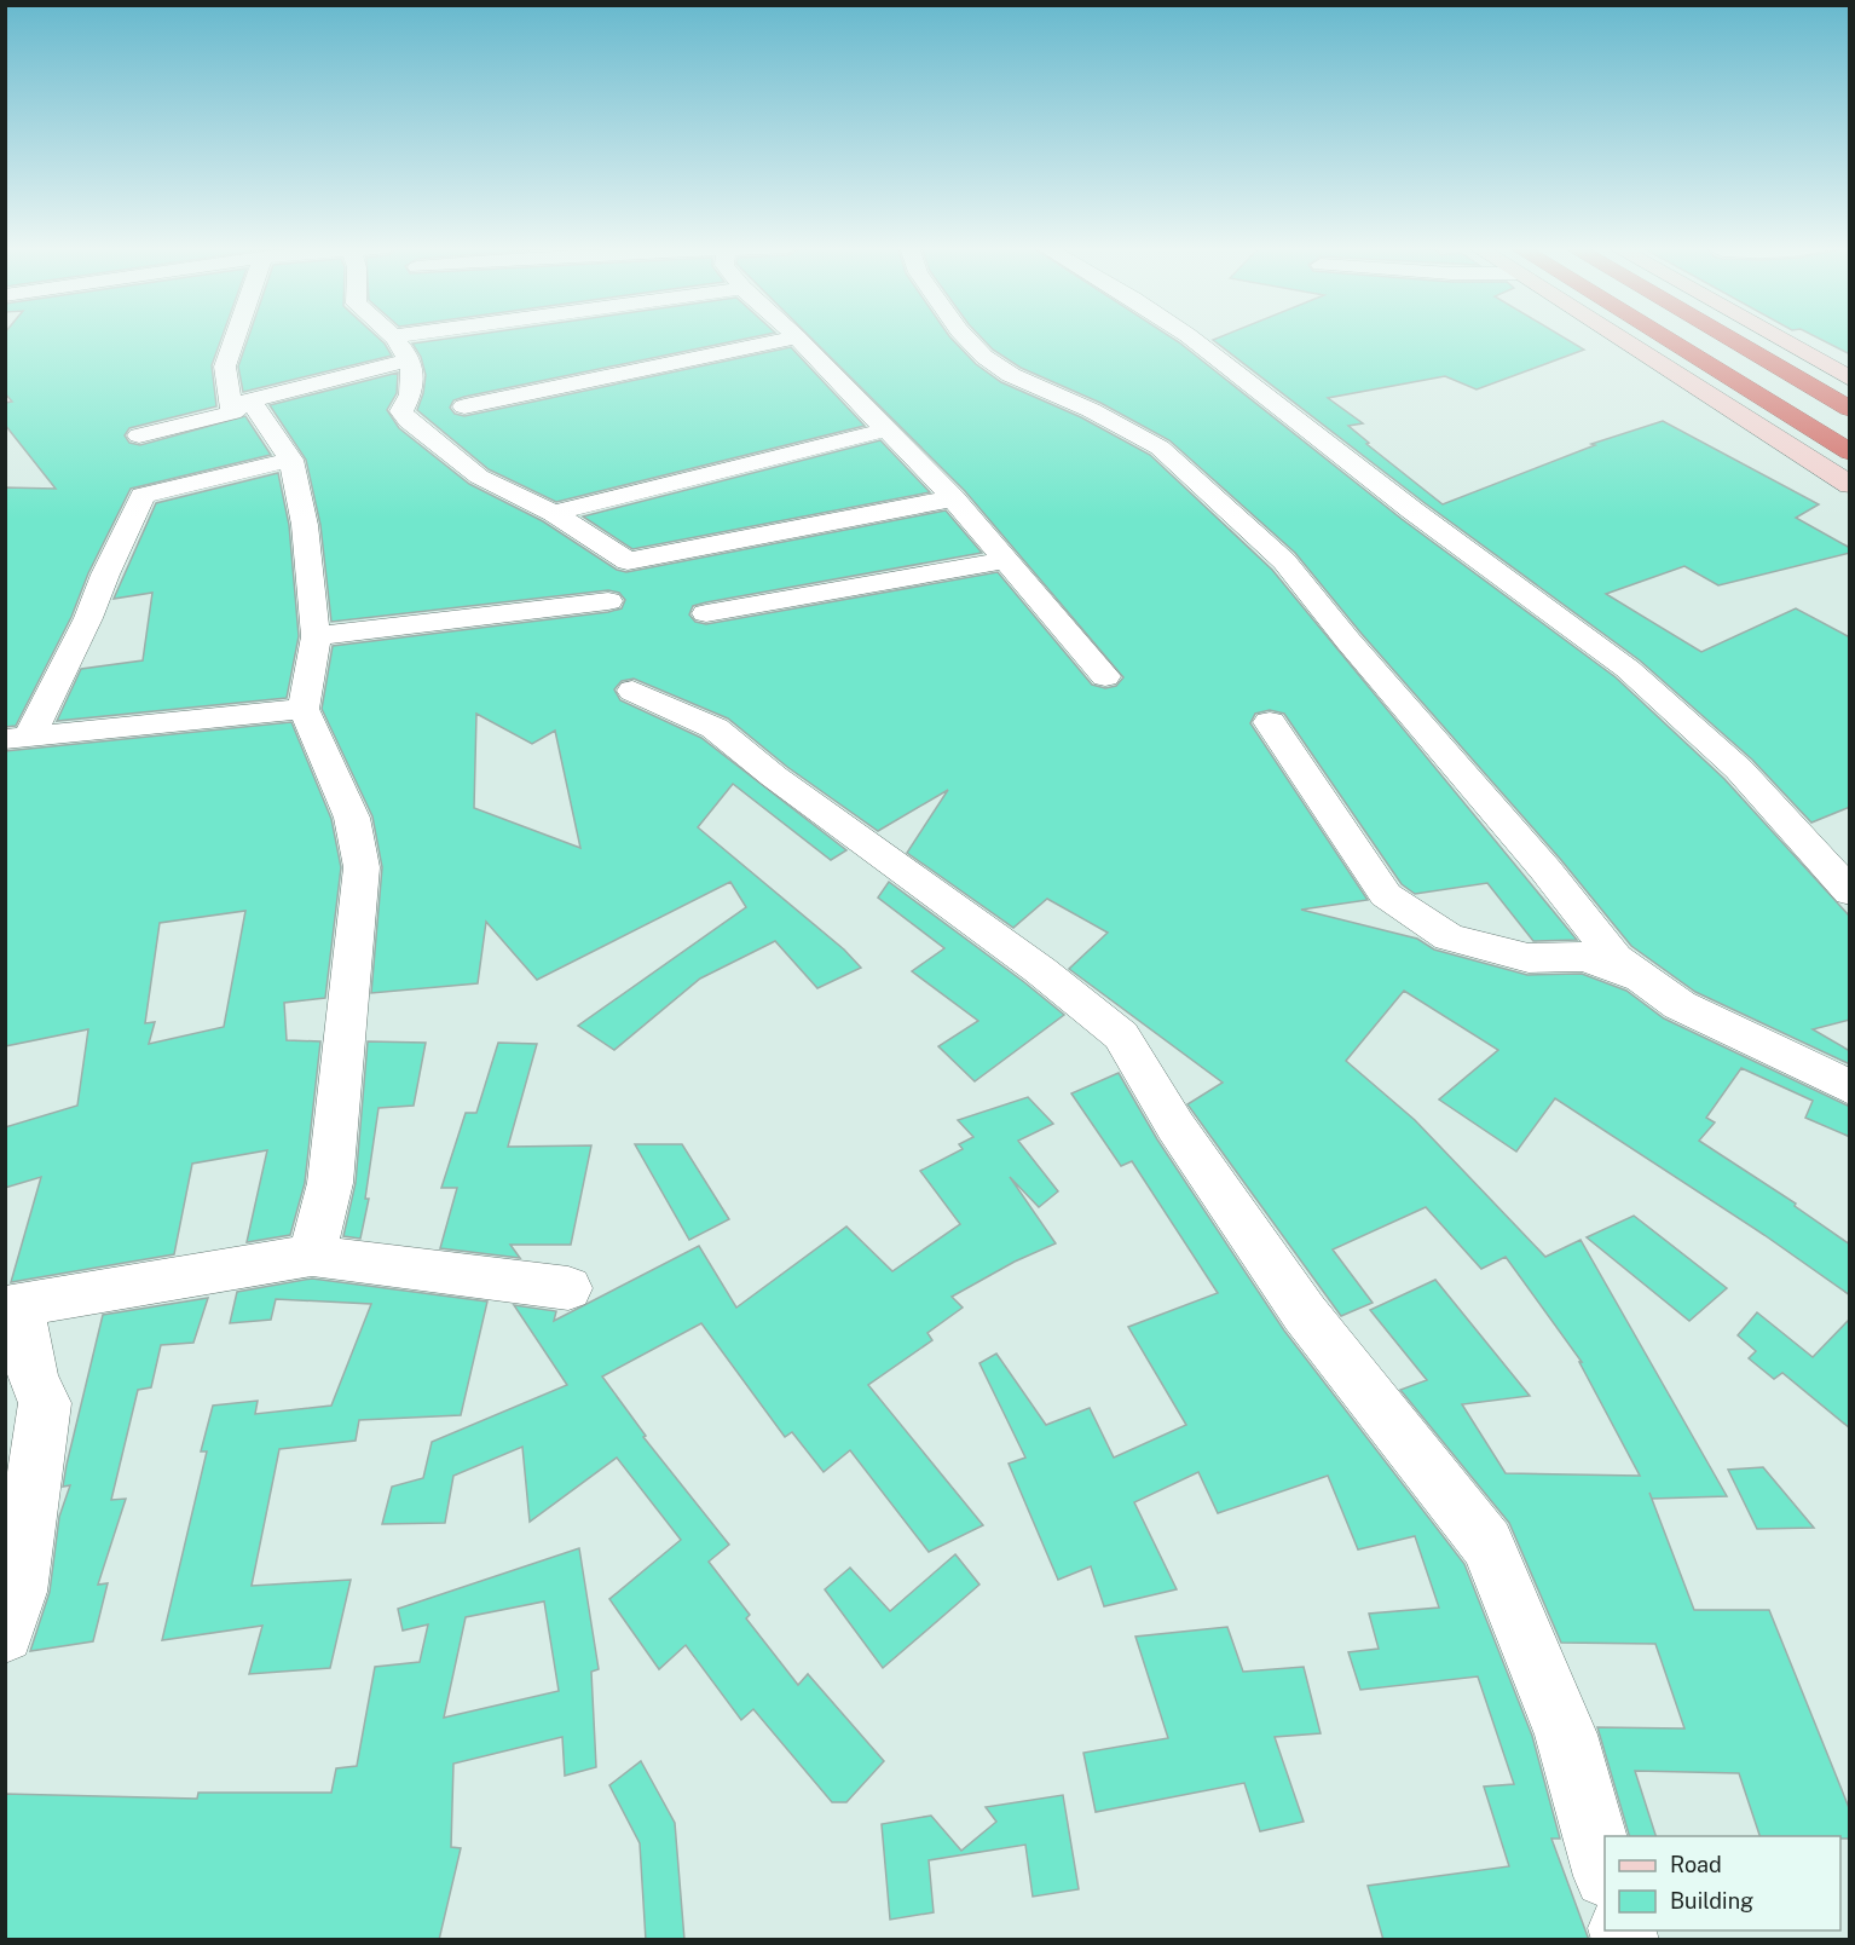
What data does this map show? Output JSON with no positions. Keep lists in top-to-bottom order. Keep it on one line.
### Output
{"legend":["Road","Building"]}
